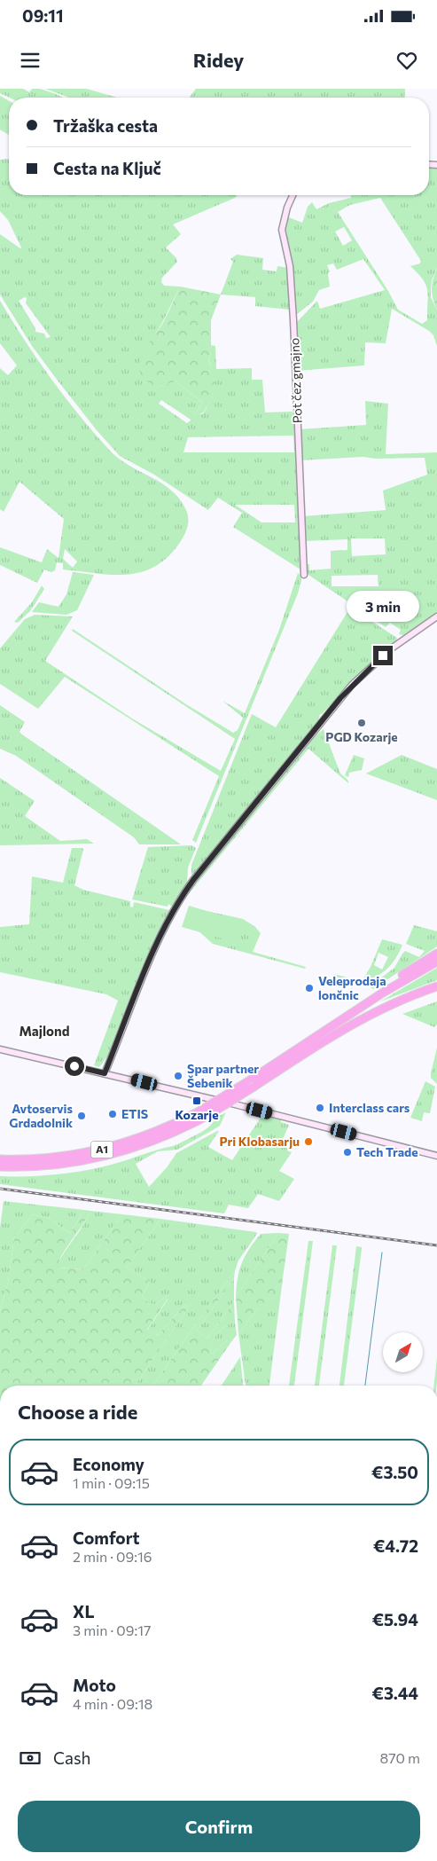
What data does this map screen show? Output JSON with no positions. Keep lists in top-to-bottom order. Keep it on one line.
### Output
{"streets":{"highway":["A1"],"street":["Pot čez gmajno"]},"districts":["Majlond"],"places":{"other":["PGD Kozarje","Veleprodaja lončnic","Spar partner Šebenik","Interclass cars","ETIS","Avtoservis Grdadolnik","Pri Klobasarju","Tech Trade"],"transit":["Kozarje"]},"north":"top right","page":{"status":"09:11","header":"Ridey","banner":["Tržaška cesta","Cesta na Ključ"],"bubble":"3 min","heading":"Choose a ride","list":[{"name":"Economy","note":"1 min · 09:15","value":"€3.50"},{"name":"Comfort","note":"2 min · 09:16","value":"€4.72"},{"name":"XL","note":"3 min · 09:17","value":"€5.94"},{"name":"Moto","note":"4 min · 09:18","value":"€3.44"}],"pay":["Cash","870 m"],"buttons":"Confirm"}}
